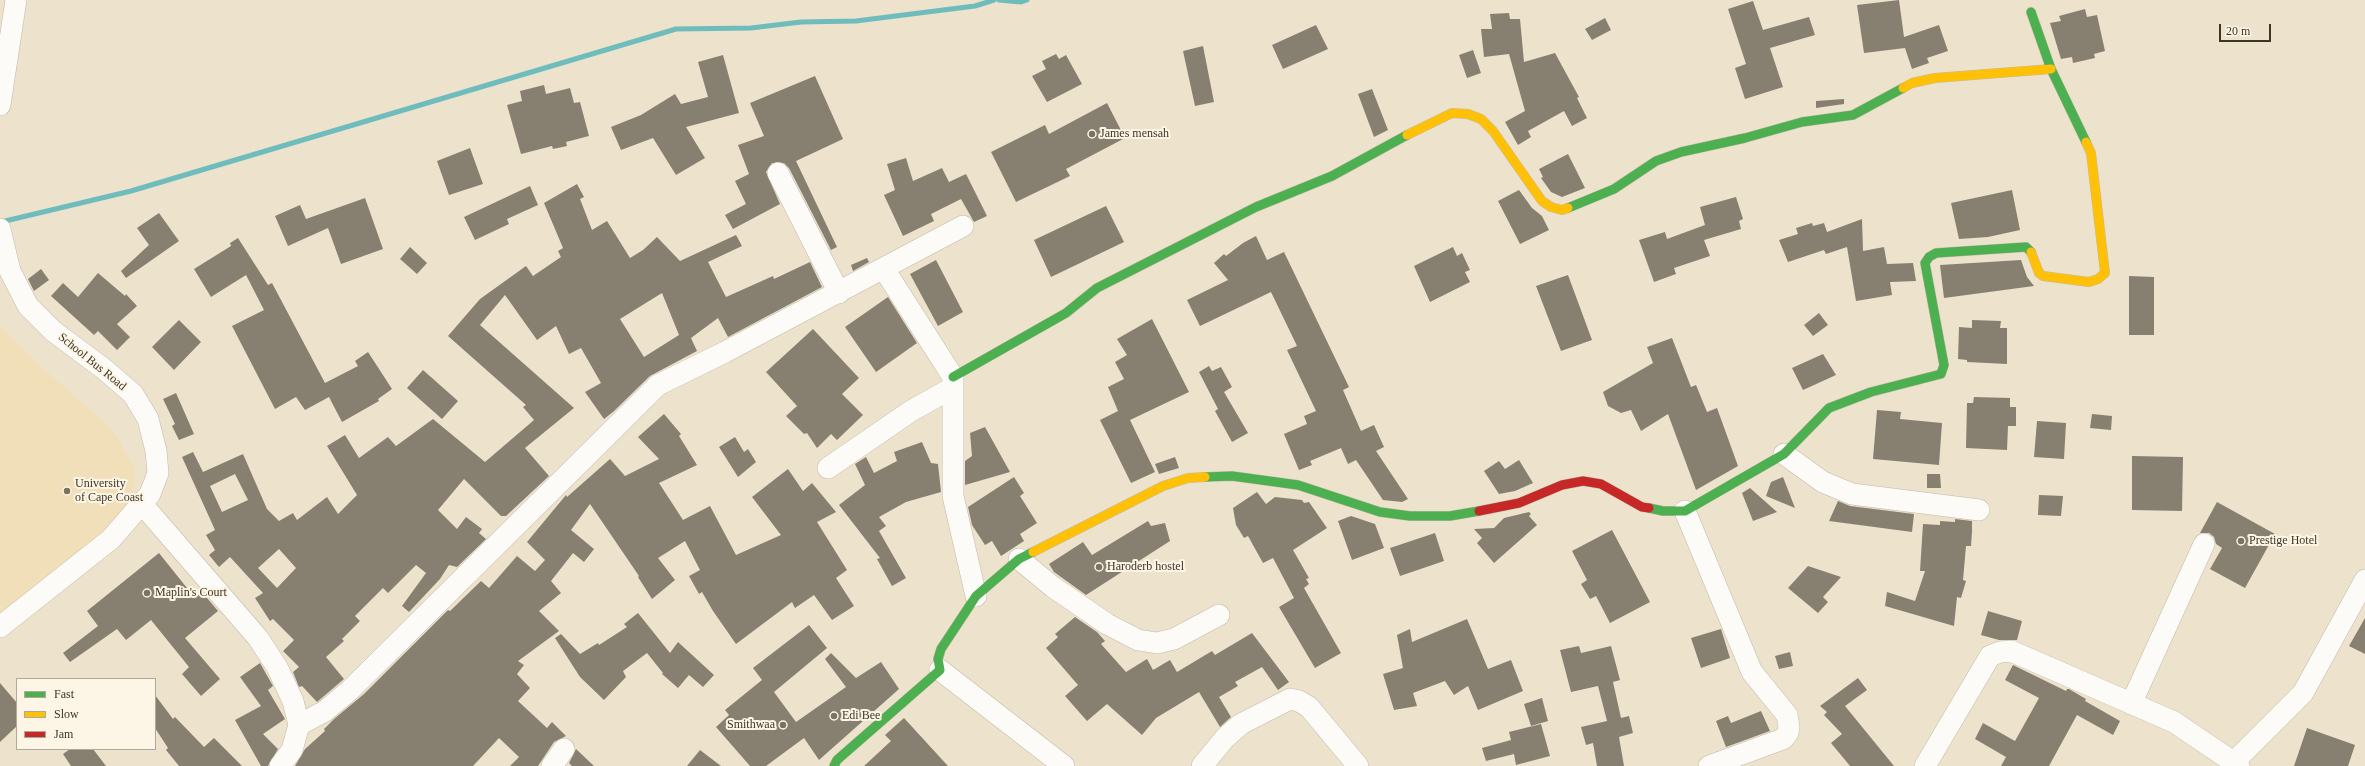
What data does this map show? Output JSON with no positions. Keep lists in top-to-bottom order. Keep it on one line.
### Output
{"streets":{"street":["School Bus Road"]},"places":["James mensah","University of Cape Coast","Prestige Hotel","Haroderb hostel","Maplin's Court","Edi Bee","Smithwaa"],"legend":["Fast","Slow","Jam"],"scale_bar":"20 m"}
